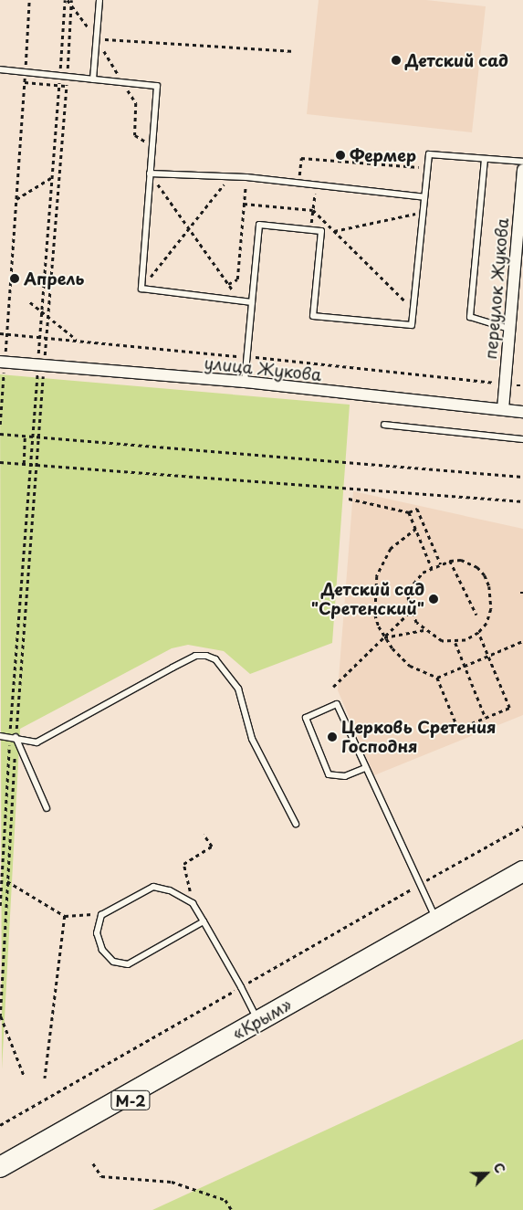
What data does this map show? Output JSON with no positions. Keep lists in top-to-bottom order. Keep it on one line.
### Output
{"streets":{"highway":["«Крым»","М-2"],"street":["переулок Жукова","улица Жукова"]},"crossings":[["переулок Жукова","улица Жукова"]],"places":["Детский сад","Фермер","Апрель","Детский сад \"Сретенский\"","Церковь Сретения Господня"],"north":"top right"}
